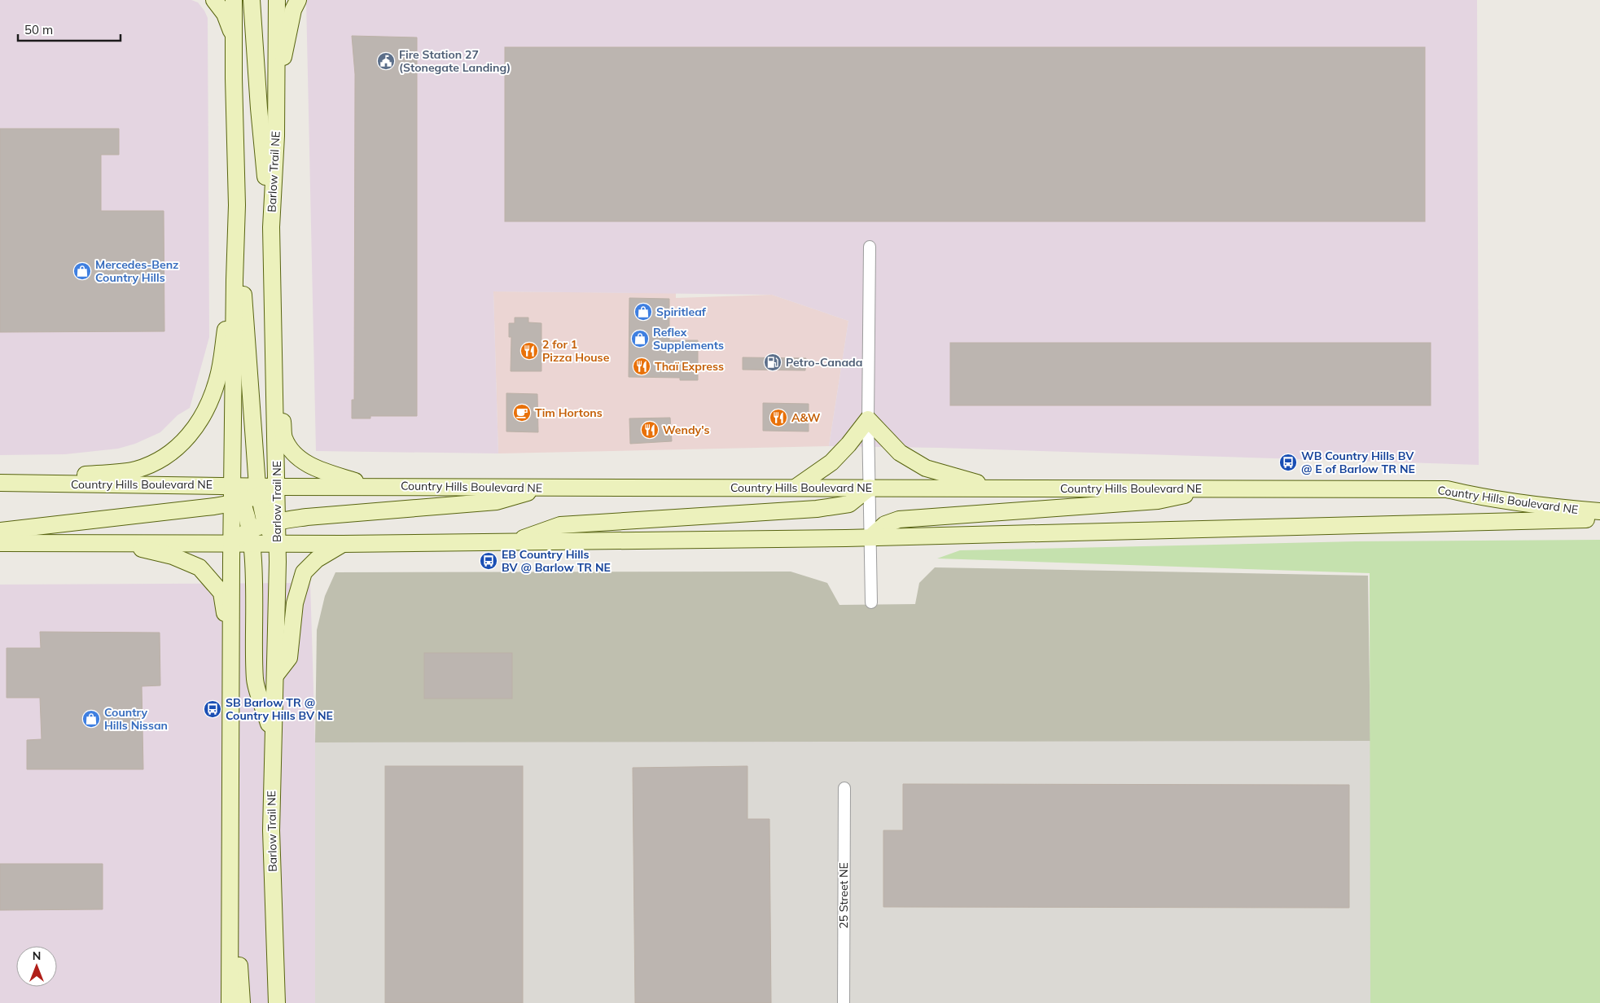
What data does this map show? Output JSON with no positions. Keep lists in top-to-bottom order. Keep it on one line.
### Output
{"streets":{"main road":["Barlow Trail NE","Country Hills Boulevard NE"],"street":["25 Street NE"]},"crossings":[["Barlow Trail NE","Country Hills Boulevard NE"]],"places":{"public building":["Fire Station 27 (Stonegate Landing)"],"shop":["Mercedes-Benz Country Hills","Spiritleaf","Reflex Supplements","Country Hills Nissan"],"restaurant":["2 for 1 Pizza House","Thaï Express","A&W","Wendy's"],"fuel station":["Petro-Canada"],"cafe":["Tim Hortons"],"bus stop":["WB Country Hills BV @ E of Barlow TR NE","EB Country Hills BV @ Barlow TR NE","SB Barlow TR @ Country Hills BV NE"]},"scale_bar":"50 m","north":"top"}
